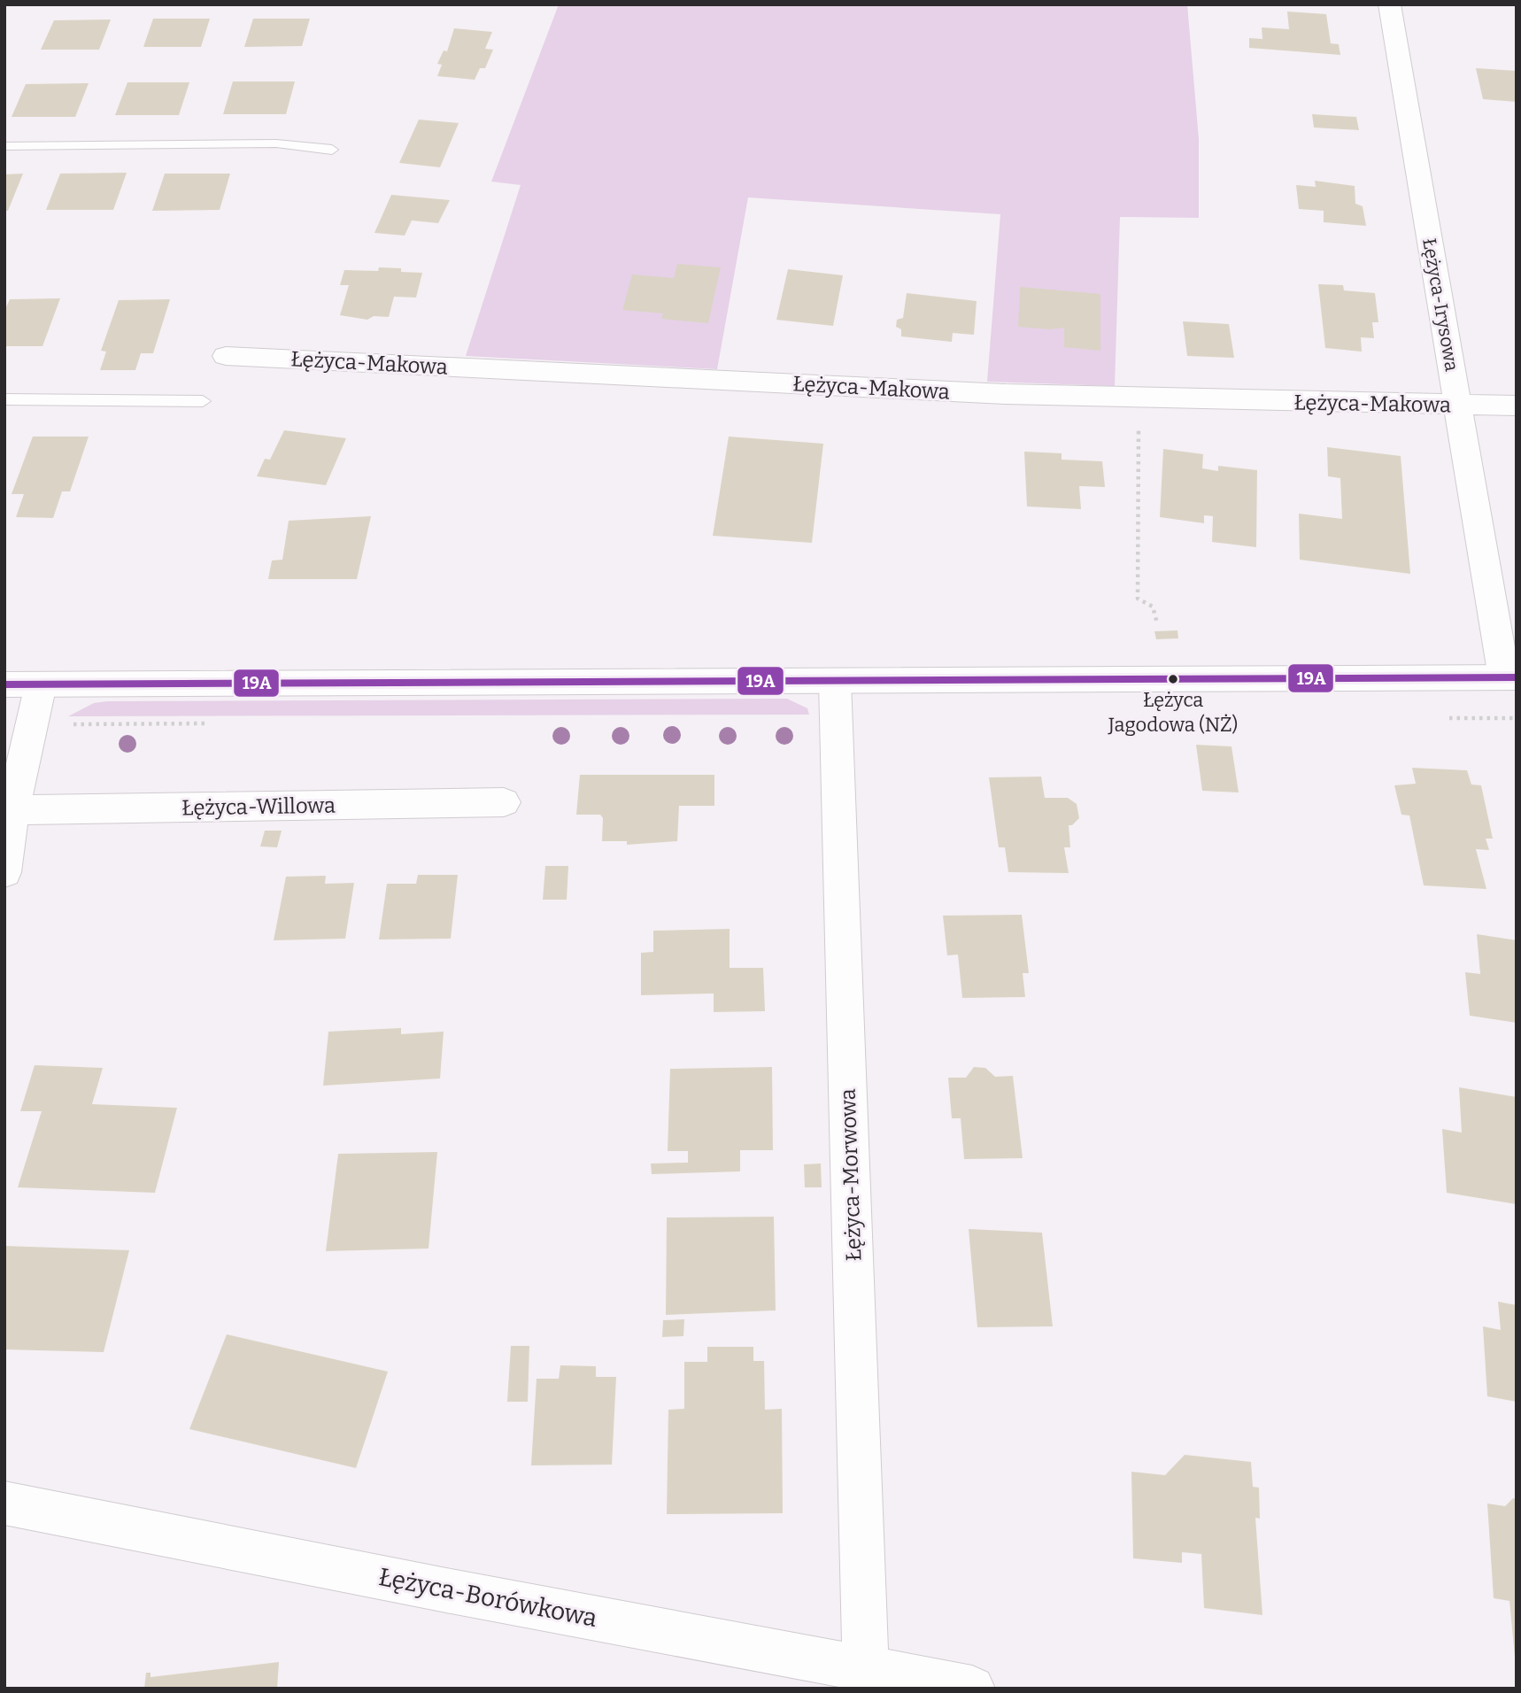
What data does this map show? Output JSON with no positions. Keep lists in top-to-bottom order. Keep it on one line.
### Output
{"streets":{"street":["Łężyca-Irysowa","Łężyca-Makowa","Łężyca-Willowa","Łężyca-Morwowa","Łężyca-Borówkowa"]},"crossings":[["Łężyca-Irysowa","Łężyca-Makowa"],["Łężyca-Morwowa","Łężyca-Borówkowa"]],"places":["Łężyca Jagodowa (NŻ)"],"lines":["transit line 19A"]}
